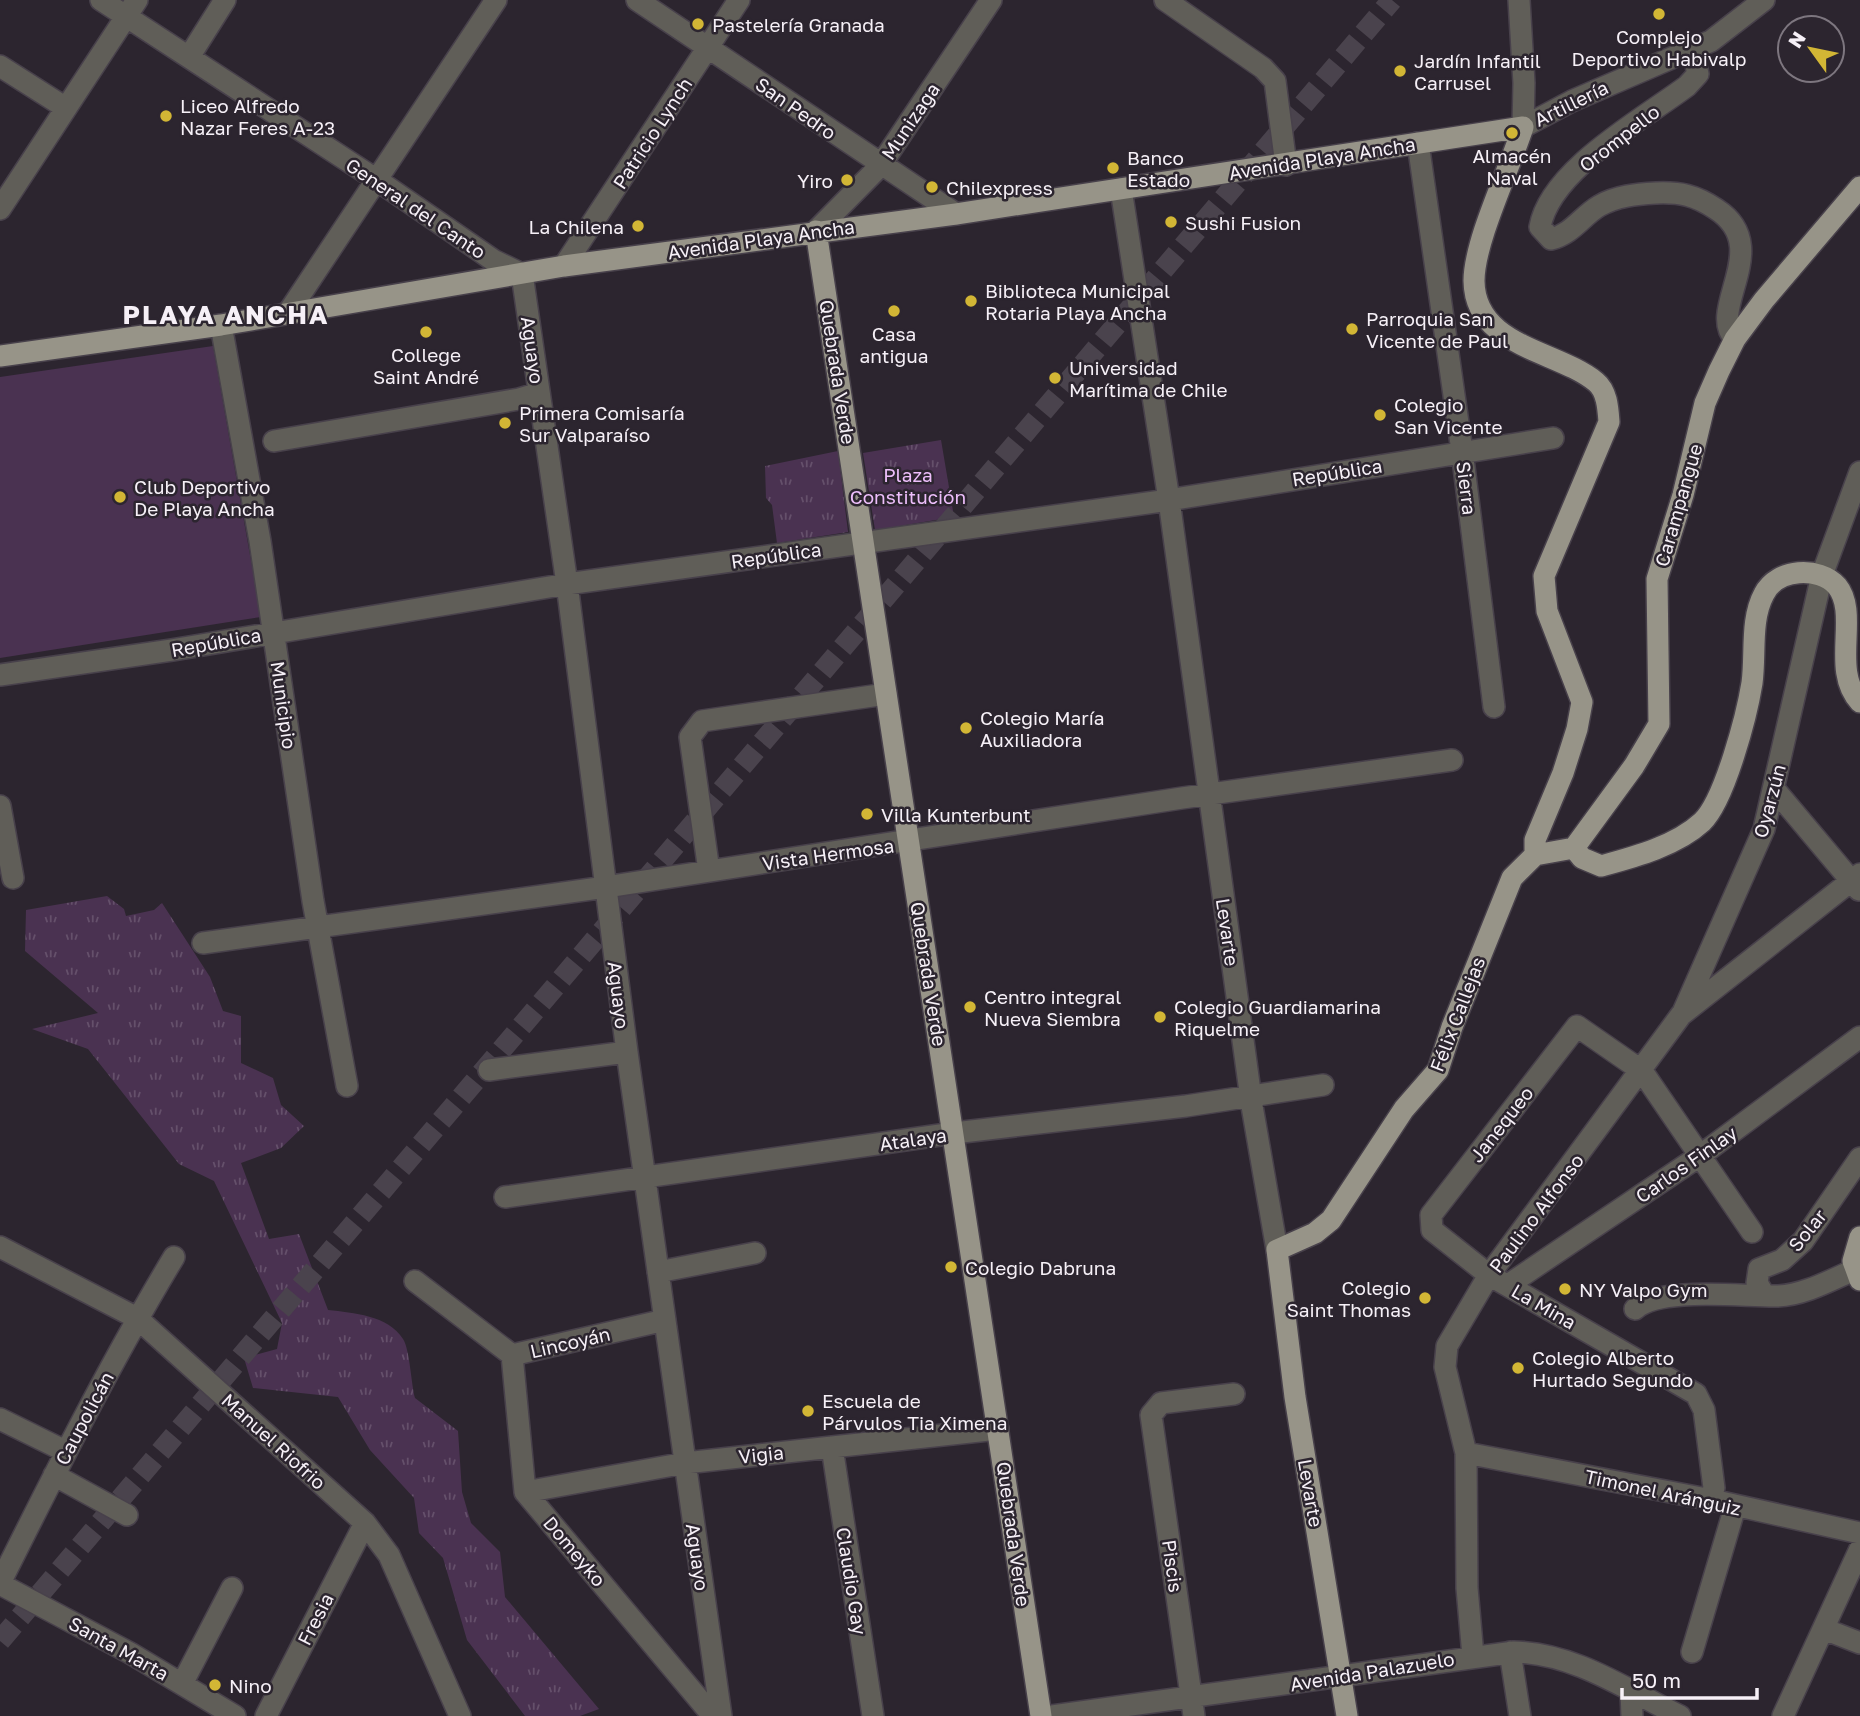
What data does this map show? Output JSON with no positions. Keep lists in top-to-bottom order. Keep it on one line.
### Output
{"streets":{"main road":["Avenida Playa Ancha","Quebrada Verde","Carampangue","Levarte","Félix Callejas"],"street":["Artillería","San Pedro","Munizaga","Patricio Lynch","Orompello","General del Canto","Aguayo","República","Sierra","Municipio","Oyarzún","Vista Hermosa","Janequeo","Atalaya","Carlos Finlay","Paulino Alfonso","Solar","La Mina","Lincoyán","Caupolicán","Manuel Riofrio","Vigia","Timonel Aránguiz","Domeyko","Piscis","Claudio Gay","Fresia","Santa Marta","Avenida Palazuelo"]},"crossings":[["Artillería","Orompello"],["Artillería","Avenida Playa Ancha"],["San Pedro","Munizaga"],["San Pedro","Patricio Lynch"],["San Pedro","Avenida Playa Ancha"],["Munizaga","Avenida Playa Ancha"],["Munizaga","Quebrada Verde"],["Patricio Lynch","Avenida Playa Ancha"],["Orompello","Carampangue"],["Avenida Playa Ancha","General del Canto"],["Avenida Playa Ancha","Aguayo"],["Avenida Playa Ancha","Quebrada Verde"],["Avenida Playa Ancha","Sierra"],["Avenida Playa Ancha","Municipio"],["Avenida Playa Ancha","Levarte"],["General del Canto","Aguayo"],["Aguayo","República"],["Aguayo","Vista Hermosa"],["Aguayo","Atalaya"],["Aguayo","Lincoyán"],["Aguayo","Vigia"],["Quebrada Verde","República"],["Quebrada Verde","Vista Hermosa"],["Quebrada Verde","Atalaya"],["Quebrada Verde","Vigia"],["República","Sierra"],["República","Municipio"],["República","Levarte"],["Municipio","Vista Hermosa"],["Oyarzún","Paulino Alfonso"],["Vista Hermosa","Levarte"],["Levarte","Félix Callejas"],["Levarte","Atalaya"],["Levarte","Avenida Palazuelo"],["Janequeo","Carlos Finlay"],["Janequeo","Paulino Alfonso"],["Janequeo","La Mina"],["Carlos Finlay","Paulino Alfonso"],["Carlos Finlay","La Mina"],["Paulino Alfonso","La Mina"],["Paulino Alfonso","Timonel Aránguiz"],["Paulino Alfonso","Avenida Palazuelo"],["Caupolicán","Manuel Riofrio"],["Caupolicán","Santa Marta"],["Manuel Riofrio","Fresia"],["Vigia","Domeyko"],["Vigia","Claudio Gay"],["Piscis","Avenida Palazuelo"]],"districts":["PLAYA ANCHA"],"parks":["Plaza Constitución"],"places":["Complejo Deportivo Habivalp","Pastelería Granada","Jardín Infantil Carrusel","Liceo Alfredo Nazar Feres A-23","Almacén Naval","Banco Estado","Yiro","Chilexpress","Sushi Fusion","La Chilena","Biblioteca Municipal Rotaria Playa Ancha","Casa antigua","Parroquia San Vicente de Paul","College Saint André","Universidad Marítima de Chile","Colegio San Vicente","Primera Comisaría Sur Valparaíso","Club Deportivo De Playa Ancha","Colegio María Auxiliadora","Villa Kunterbunt","Centro integral Nueva Siembra","Colegio Guardiamarina Riquelme","Colegio Dabruna","NY Valpo Gym","Colegio Saint Thomas","Colegio Alberto Hurtado Segundo","Escuela de Párvulos Tia Ximena","Nino"],"scale_bar":"50 m","north":"top left"}
